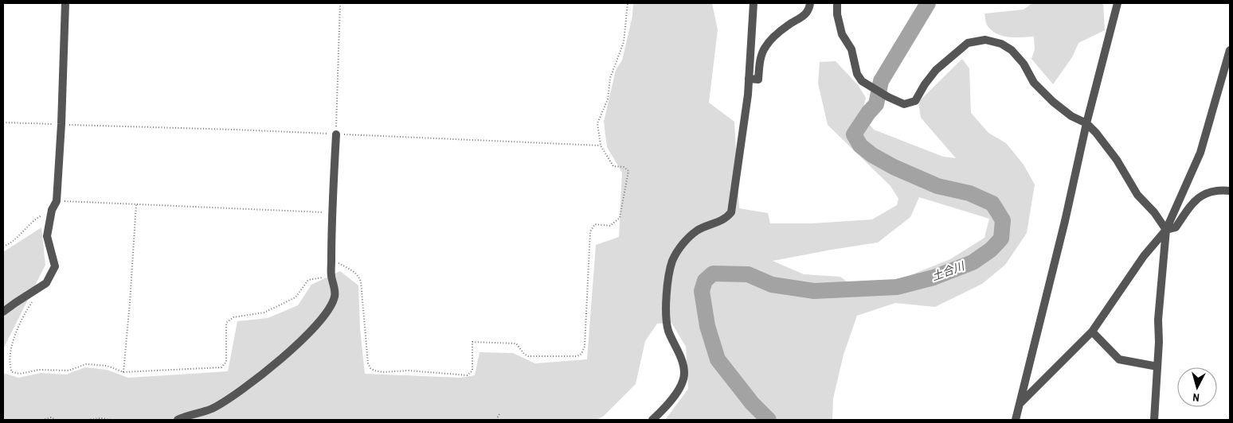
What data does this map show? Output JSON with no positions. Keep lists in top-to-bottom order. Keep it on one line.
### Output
{"water":["土合川"],"north":"bottom"}
